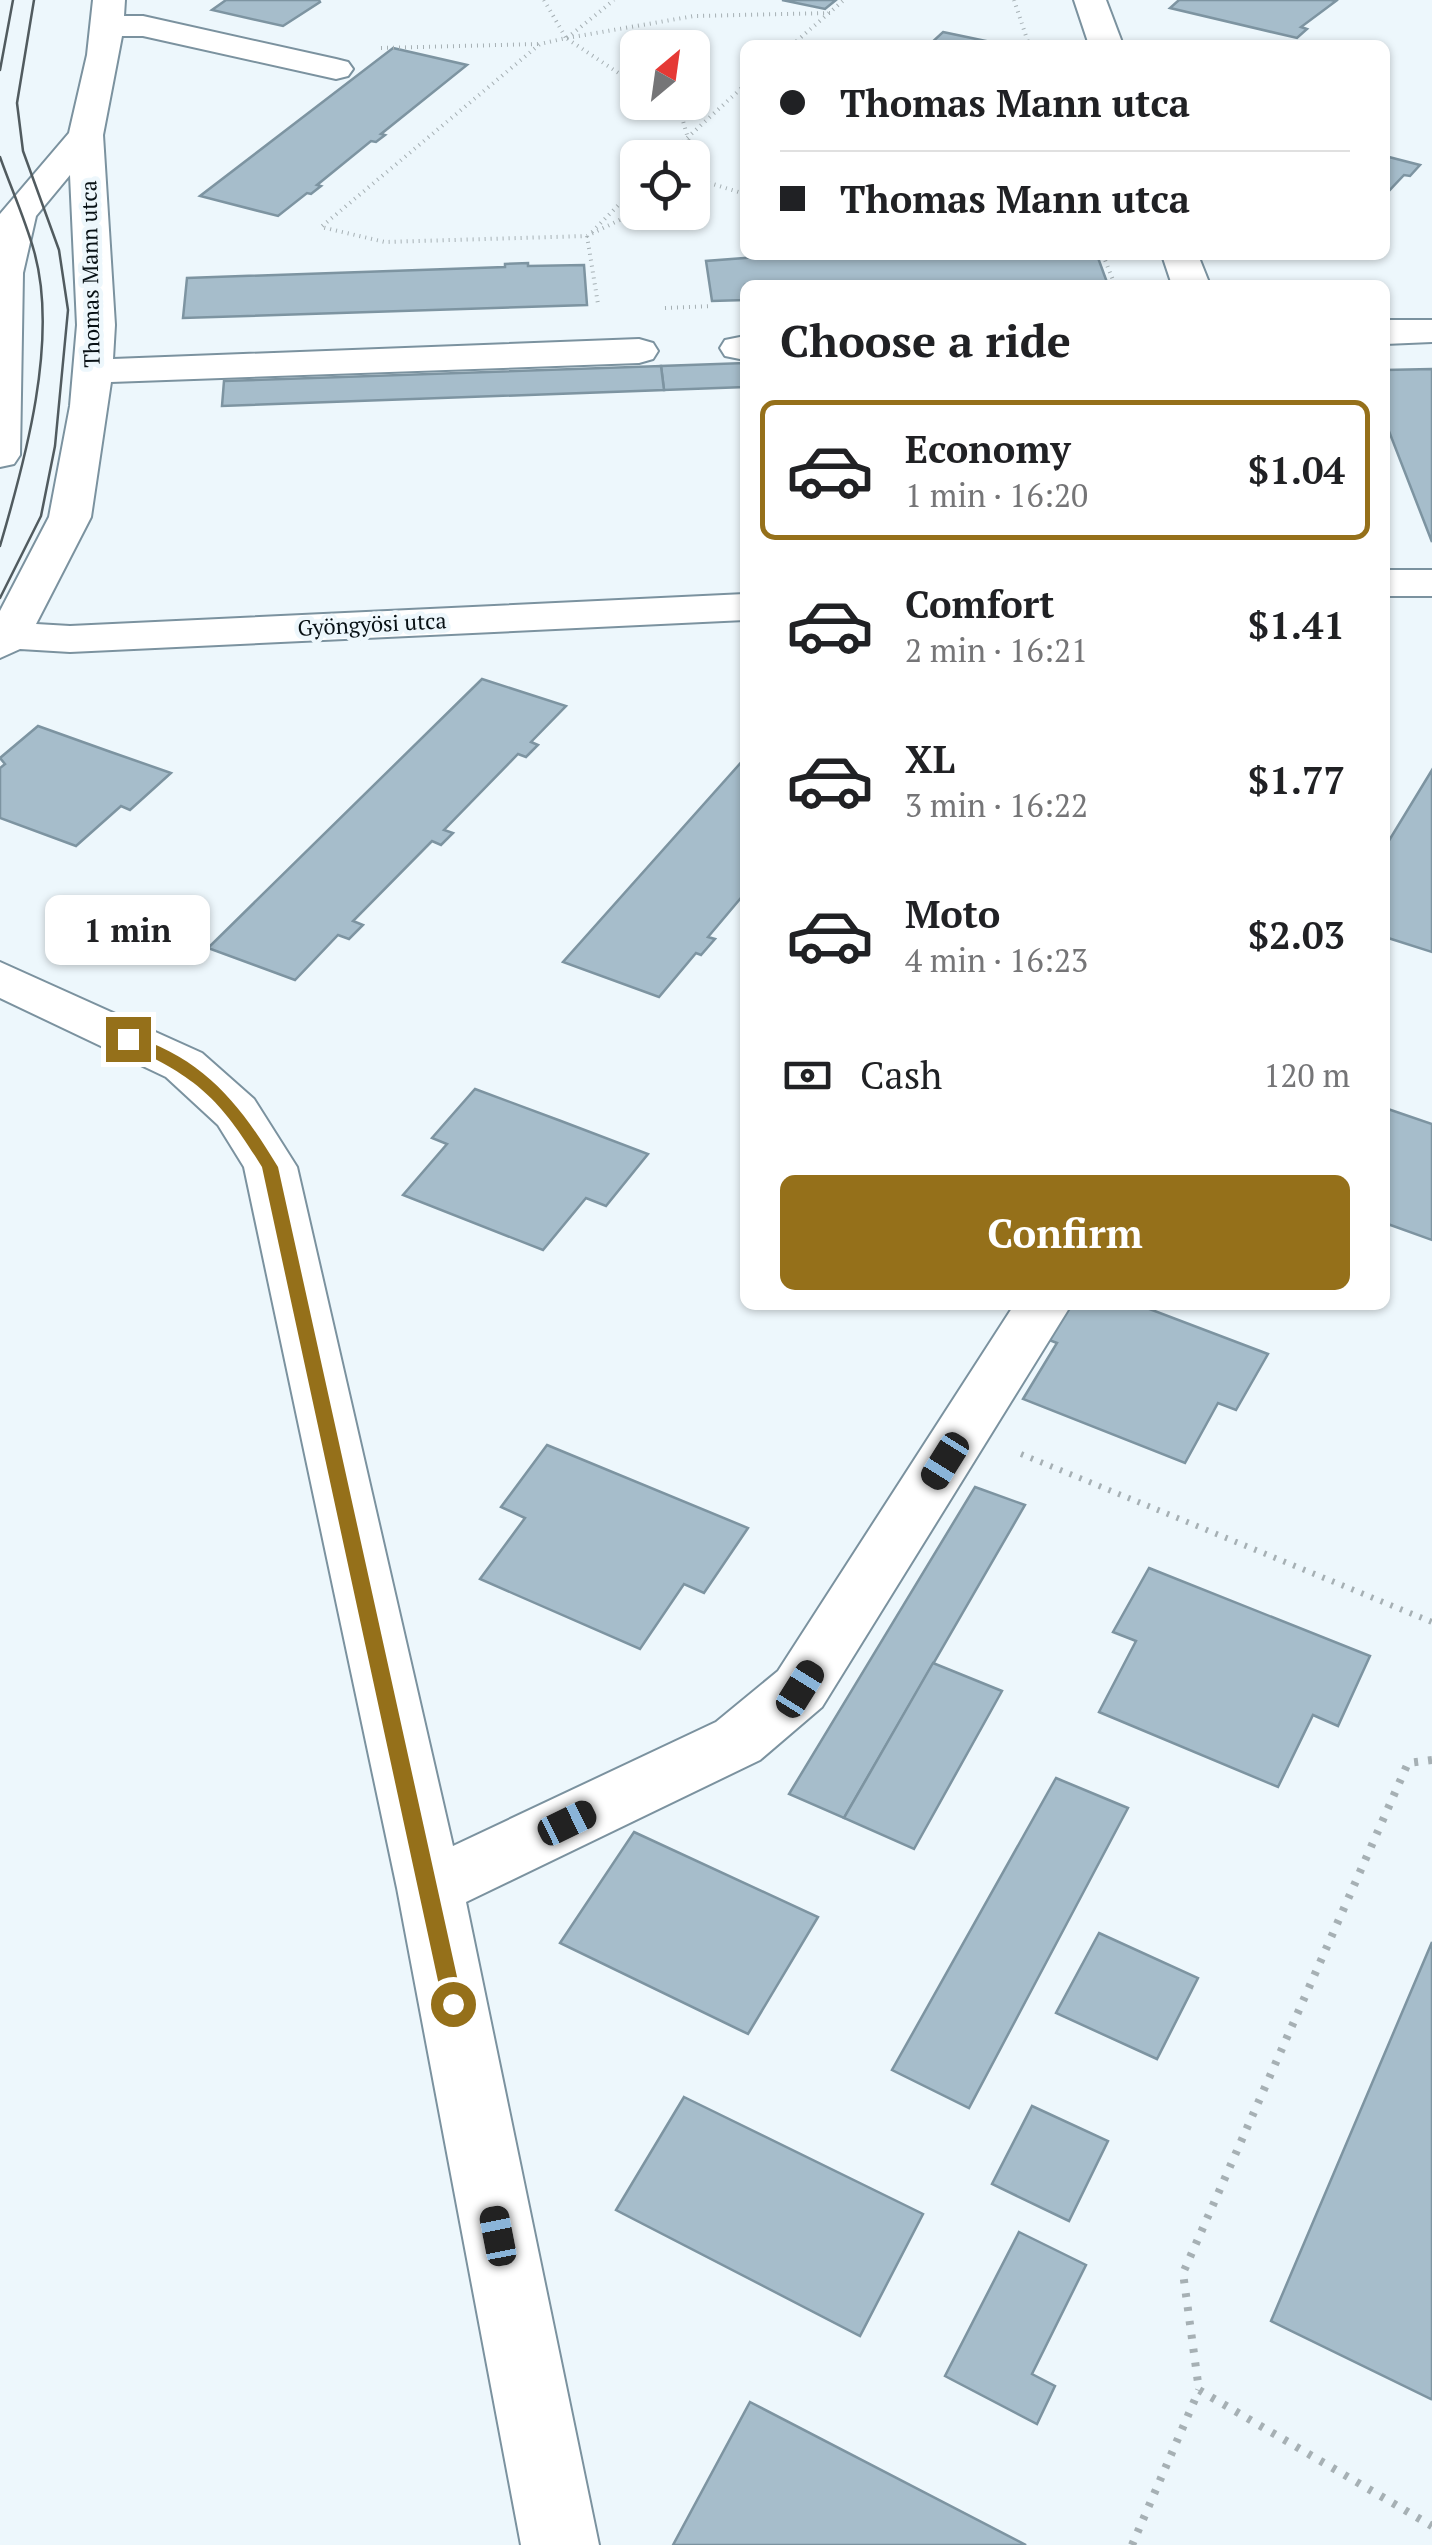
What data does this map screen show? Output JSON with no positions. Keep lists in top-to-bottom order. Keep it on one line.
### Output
{"streets":{"street":["Thomas Mann utca","Gyöngyösi utca"]},"crossings":[["Thomas Mann utca","Gyöngyösi utca"]],"north":"top right","page":{"banner":["Thomas Mann utca","Thomas Mann utca"],"heading":"Choose a ride","list":[{"name":"Economy","note":"1 min · 16:20","value":"$1.04"},{"name":"Comfort","note":"2 min · 16:21","value":"$1.41"},{"name":"XL","note":"3 min · 16:22","value":"$1.77"},{"name":"Moto","note":"4 min · 16:23","value":"$2.03"}],"bubble":"1 min","pay":["Cash","120 m"],"buttons":"Confirm"}}
